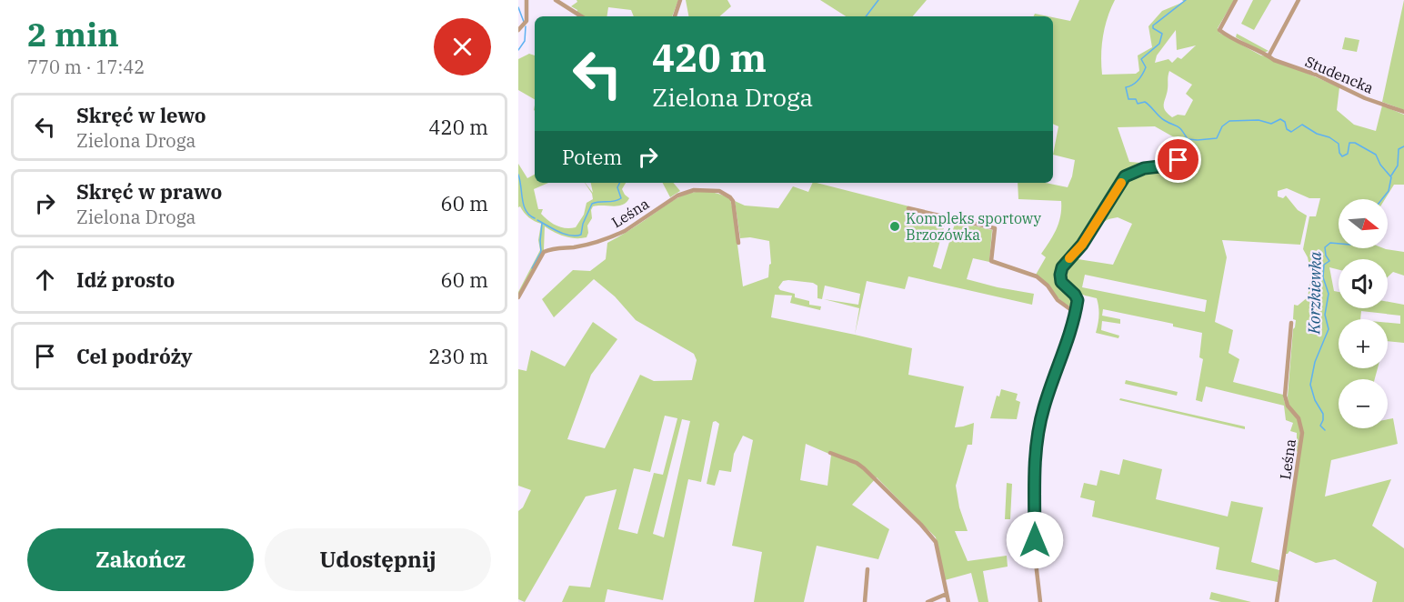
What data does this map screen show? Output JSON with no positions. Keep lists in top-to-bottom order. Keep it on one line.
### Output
{"streets":{"street":["Studencka","Leśna"]},"water":["Korzkiewka"],"places":["Kompleks sportowy Brzozówka"],"north":"right","page":{"heading":["2 min","770 m · 17:42"],"turn":["420 m","Zielona Droga"],"list":[{"name":"Skręć w lewo","note":"Zielona Droga","value":"420 m"},{"name":"Skręć w prawo","note":"Zielona Droga","value":"60 m"},{"name":"Idź prosto","value":"60 m"},{"name":"Cel podróży","value":"230 m"}],"then":"Potem","map_buttons":["+","−"],"buttons":["Zakończ","Udostępnij"]}}
